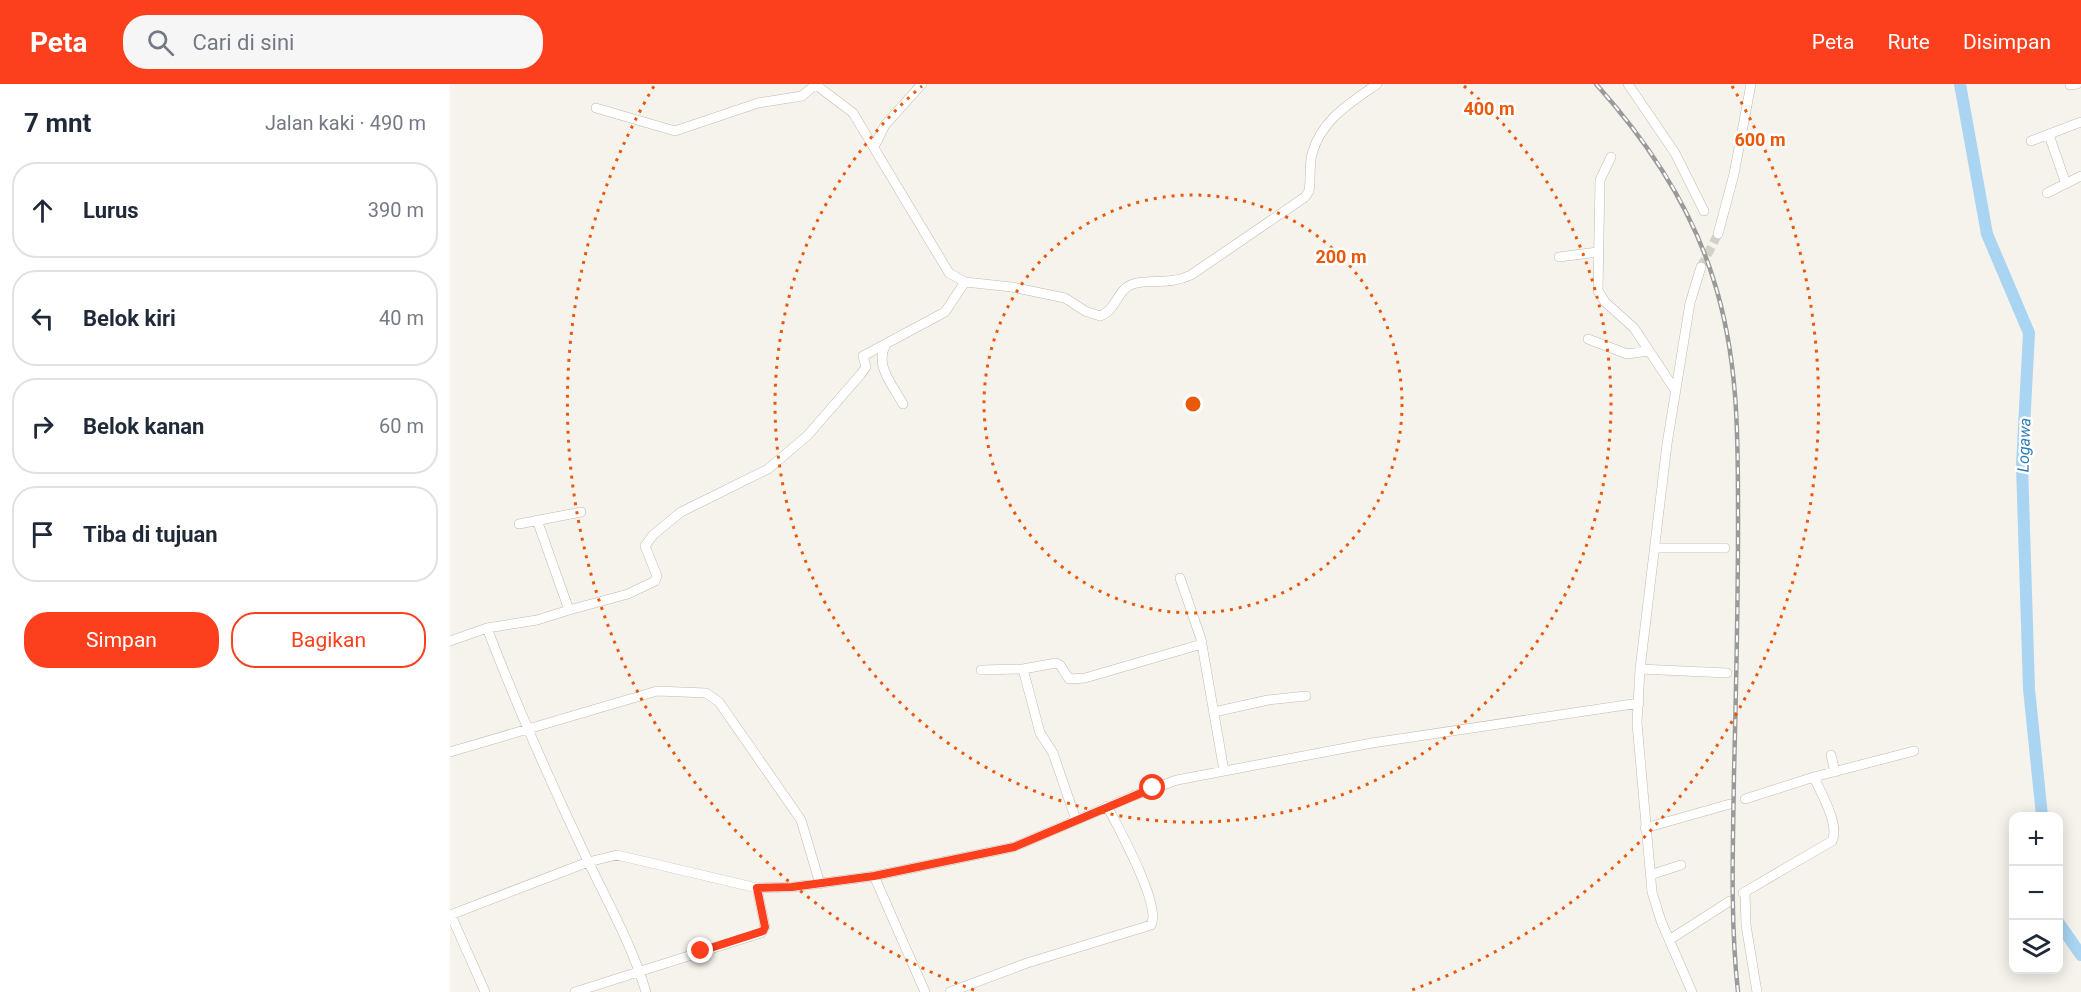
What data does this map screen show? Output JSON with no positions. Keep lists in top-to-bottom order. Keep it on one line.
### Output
{"water":["Logawa"],"page":{"header":"Peta","search":"Cari di sini","nav":["Peta","Rute","Disimpan"],"heading":["7 mnt","Jalan kaki · 490 m"],"list":[["Lurus","390 m"],["Belok kiri","40 m"],["Belok kanan","60 m"],"Tiba di tujuan"],"buttons":["Simpan","Bagikan"],"map_buttons":["+","−"]},"rings":["400 m","600 m","200 m"]}
